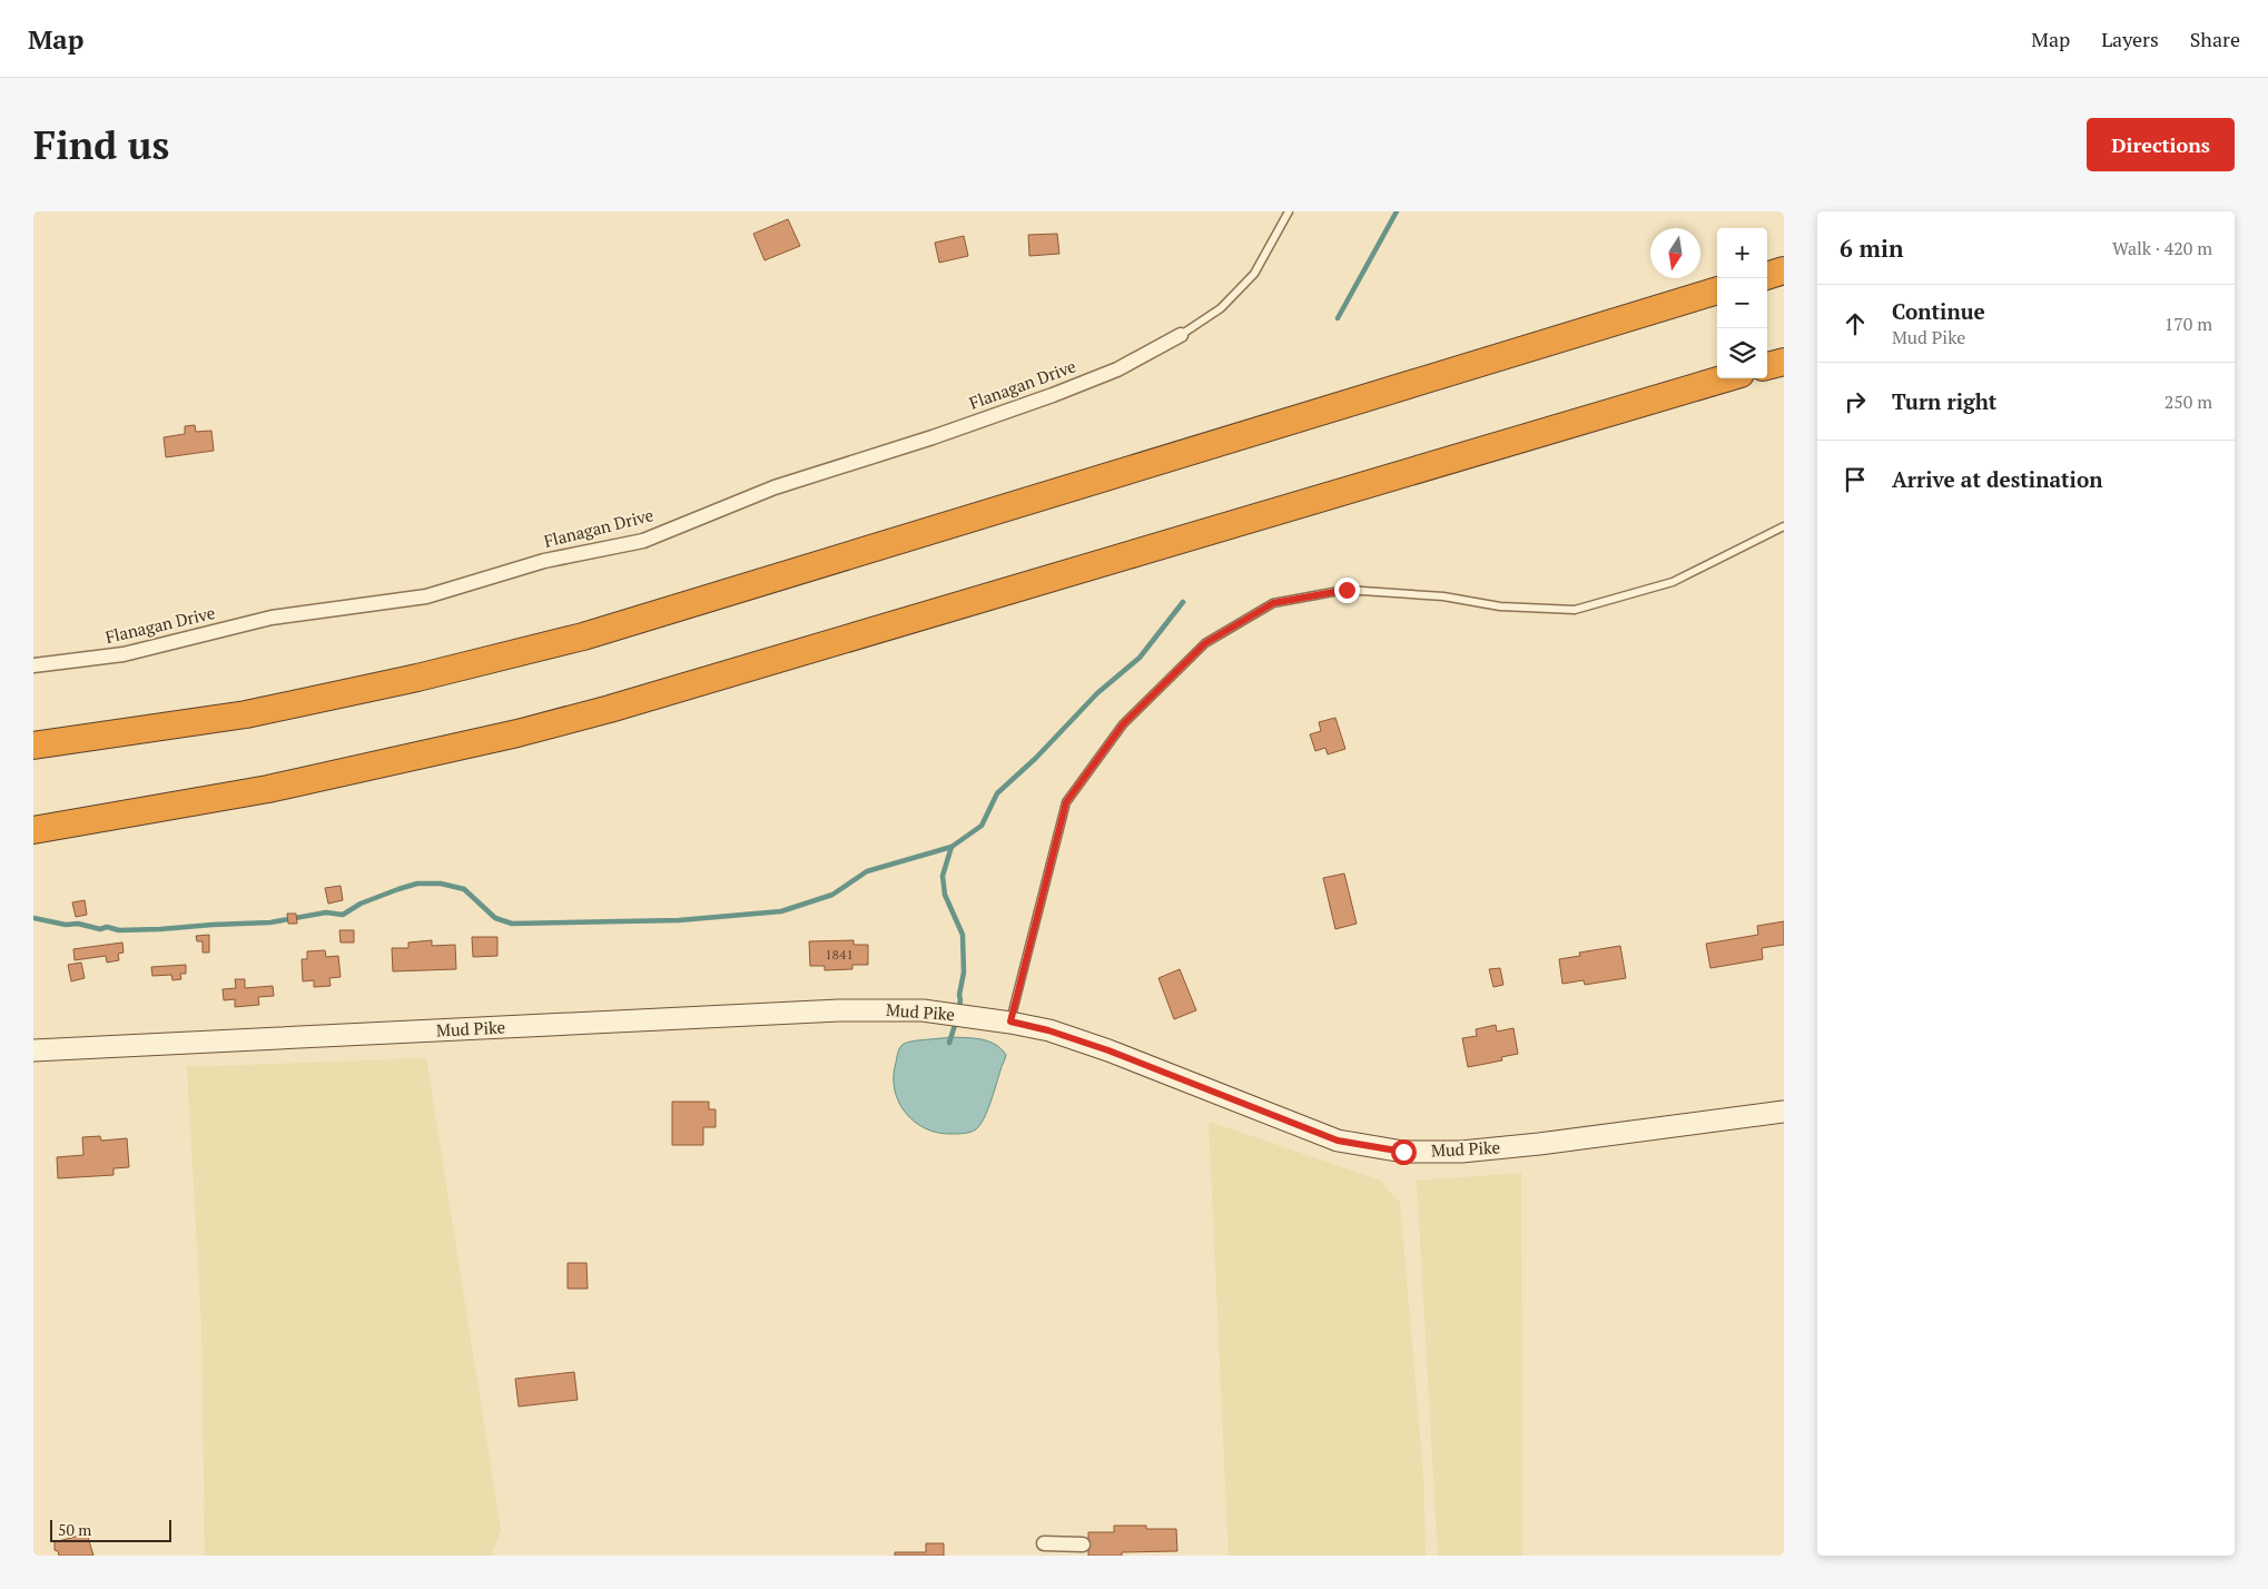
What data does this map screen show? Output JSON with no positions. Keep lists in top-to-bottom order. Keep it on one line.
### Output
{"streets":{"street":["Flanagan Drive","Mud Pike"]},"house_numbers":["1841"],"scale_bar":"50 m","north":"bottom","page":{"header":"Map","nav":["Map","Layers","Share"],"buttons":"Directions","title":"Find us","heading":["6 min","Walk · 420 m"],"map_buttons":["+","−"],"list":[["Continue","Mud Pike","170 m"],["Turn right","250 m"],"Arrive at destination"],"scale":"50 m"}}
